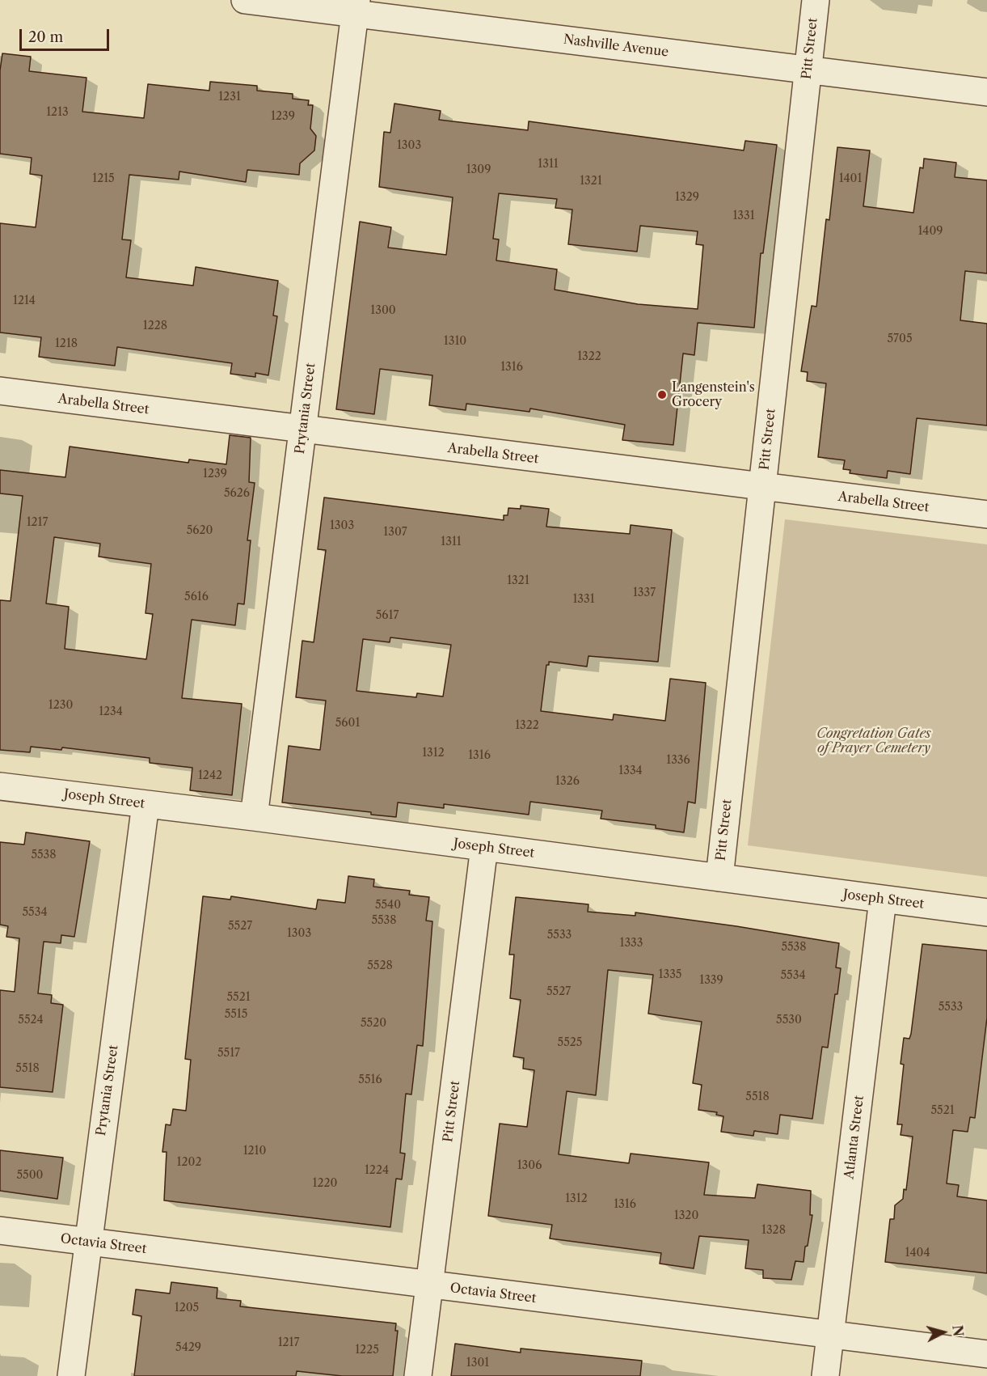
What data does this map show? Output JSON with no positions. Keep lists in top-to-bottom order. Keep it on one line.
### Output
{"streets":{"street":["Nashville Avenue","Pitt Street","Arabella Street","Prytania Street","Joseph Street","Atlanta Street","Octavia Street"]},"crossings":[["Nashville Avenue","Pitt Street"],["Nashville Avenue","Prytania Street"],["Pitt Street","Arabella Street"],["Pitt Street","Joseph Street"],["Pitt Street","Octavia Street"],["Arabella Street","Prytania Street"],["Prytania Street","Joseph Street"],["Prytania Street","Octavia Street"],["Joseph Street","Atlanta Street"],["Atlanta Street","Octavia Street"]],"parks":["Congretation Gates of Prayer Cemetery"],"places":["Langenstein's Grocery"],"house_numbers":["1231","1213","1239","1303","1311","1309","1215","1401","1321","1329","1331","1409","1214","1300","1228","5705","1310","1218","1322","1316","1239","5626","1217","1303","5620","1307","1311","1321","1337","5616","1331","5617","1230","1234","5601","1322","1312","1316","1336","1334","1242","1326","5538","5540","5534","5538","5527","1303","5533","1333","5538","5528","1335","5534","1339","5527","5521","5533","5515","5524","5530","5520","5525","5517","5518","5516","5518","5521","1210","1202","1306","1224","5500","1220","1312","1316","1320","1328","1404","1205","1217","5429","1225","1301"],"scale_bar":"20 m","north":"right"}
